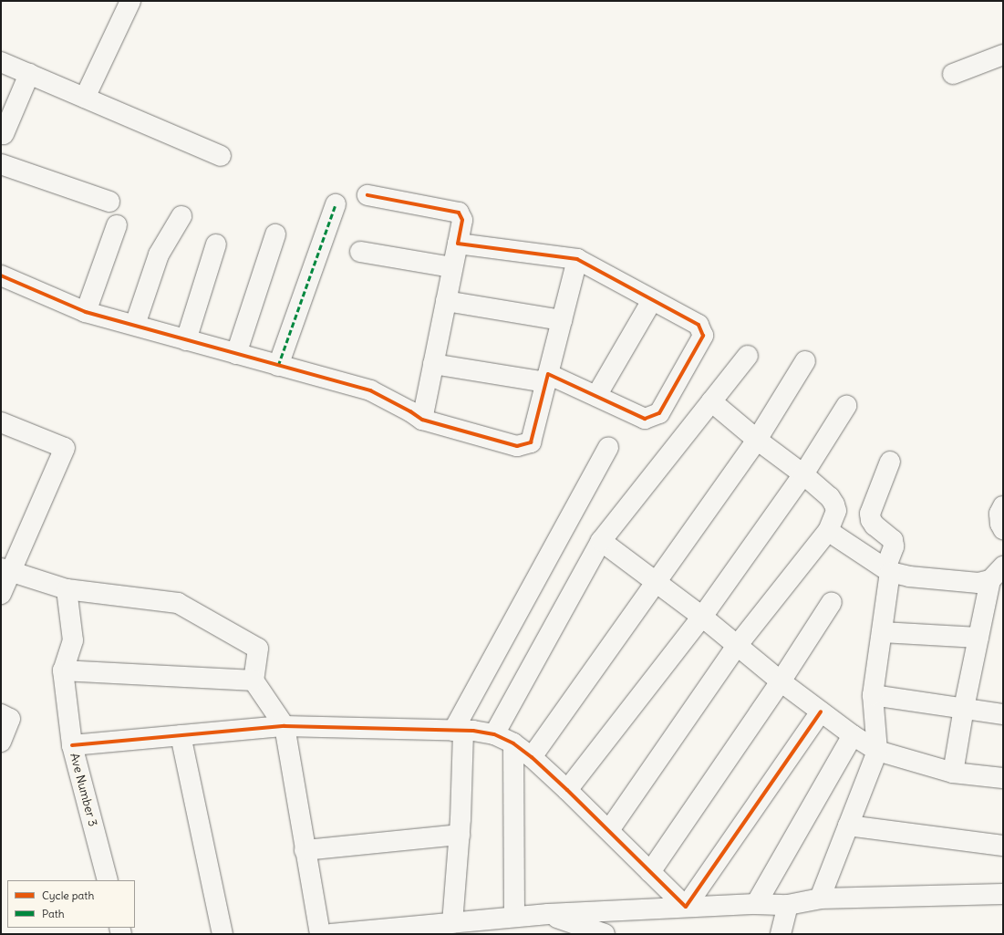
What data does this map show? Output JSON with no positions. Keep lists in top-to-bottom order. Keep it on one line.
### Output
{"streets":{"street":["Ave Number 3"]},"legend":["Cycle path","Path"]}
